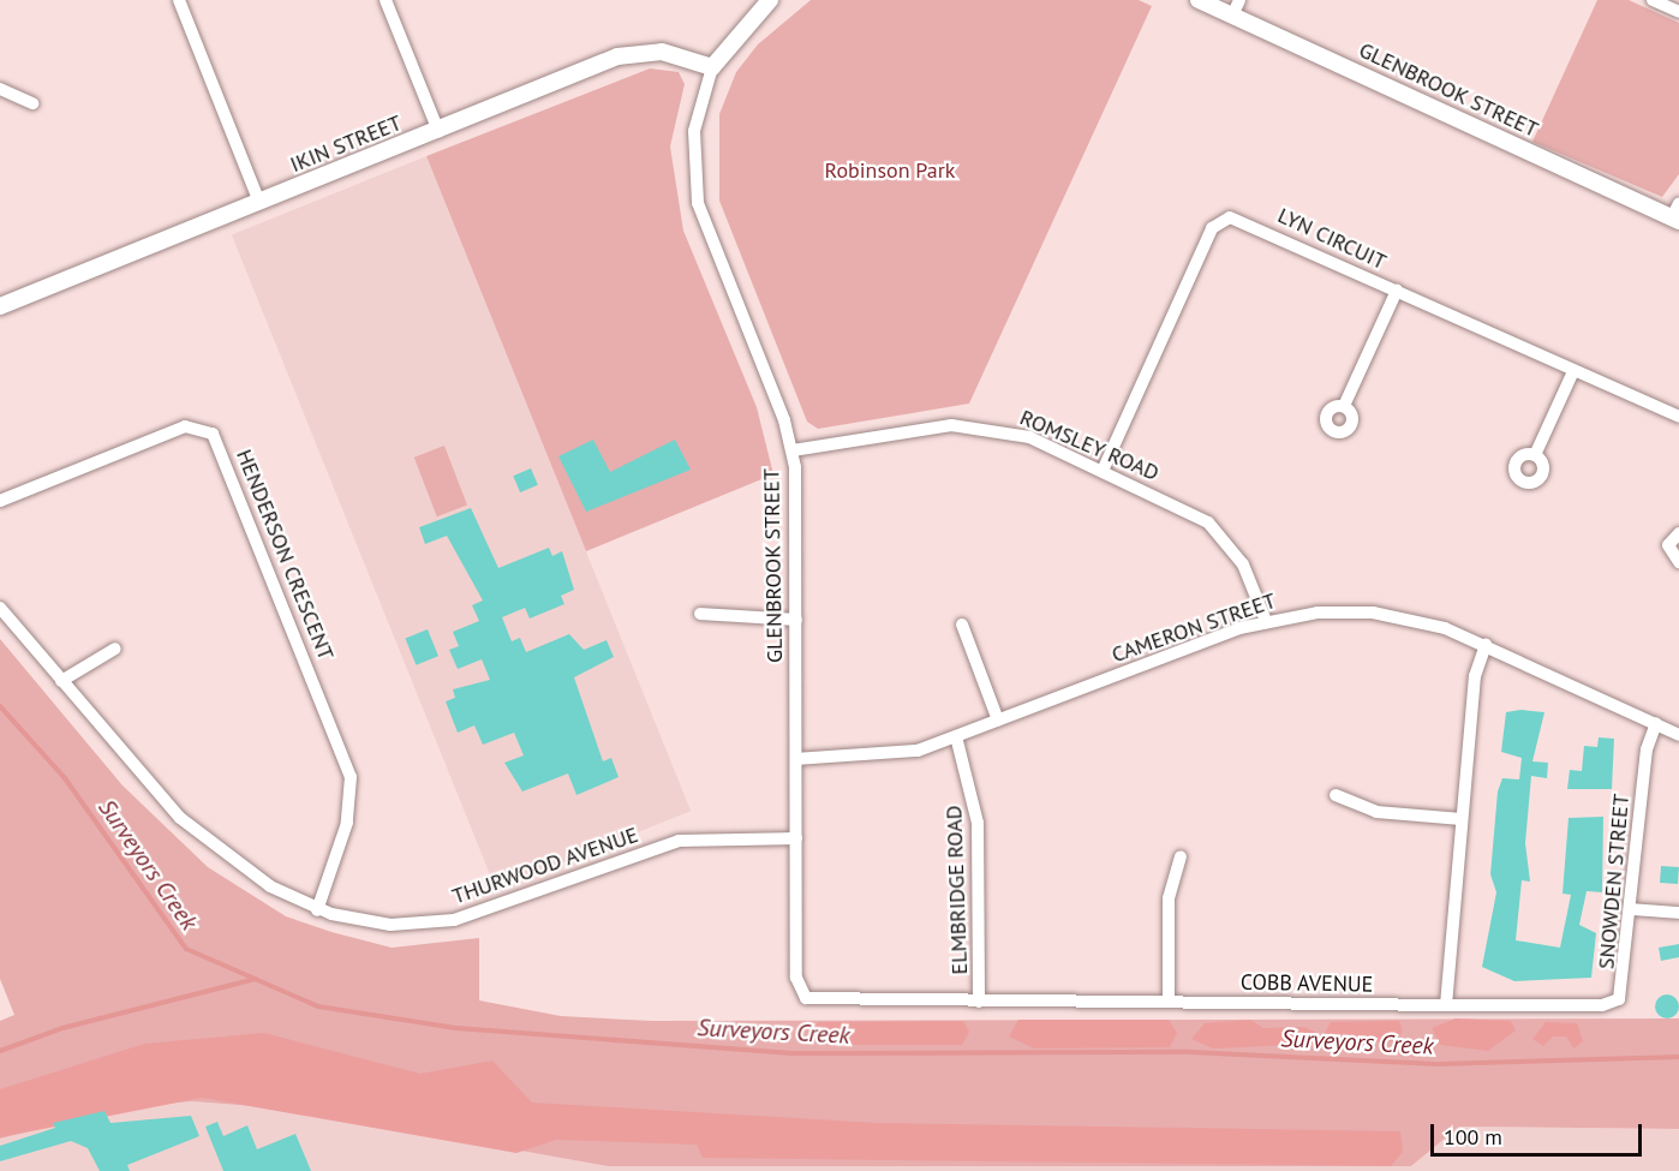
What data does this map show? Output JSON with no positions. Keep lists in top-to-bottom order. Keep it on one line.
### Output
{"streets":{"street":["GLENBROOK STREET","IKIN STREET","LYN CIRCUIT","ROMSLEY ROAD","HENDERSON CRESCENT","CAMERON STREET","THURWOOD AVENUE","SNOWDEN STREET","ELMBRIDGE ROAD","COBB AVENUE"]},"crossings":[["GLENBROOK STREET","IKIN STREET"],["GLENBROOK STREET","ROMSLEY ROAD"],["GLENBROOK STREET","CAMERON STREET"],["GLENBROOK STREET","THURWOOD AVENUE"],["GLENBROOK STREET","COBB AVENUE"],["LYN CIRCUIT","ROMSLEY ROAD"],["ROMSLEY ROAD","CAMERON STREET"],["HENDERSON CRESCENT","THURWOOD AVENUE"],["CAMERON STREET","SNOWDEN STREET"],["CAMERON STREET","ELMBRIDGE ROAD"],["SNOWDEN STREET","COBB AVENUE"],["ELMBRIDGE ROAD","COBB AVENUE"]],"water":["Surveyors Creek"],"parks":["Robinson Park"],"scale_bar":"100 m"}
